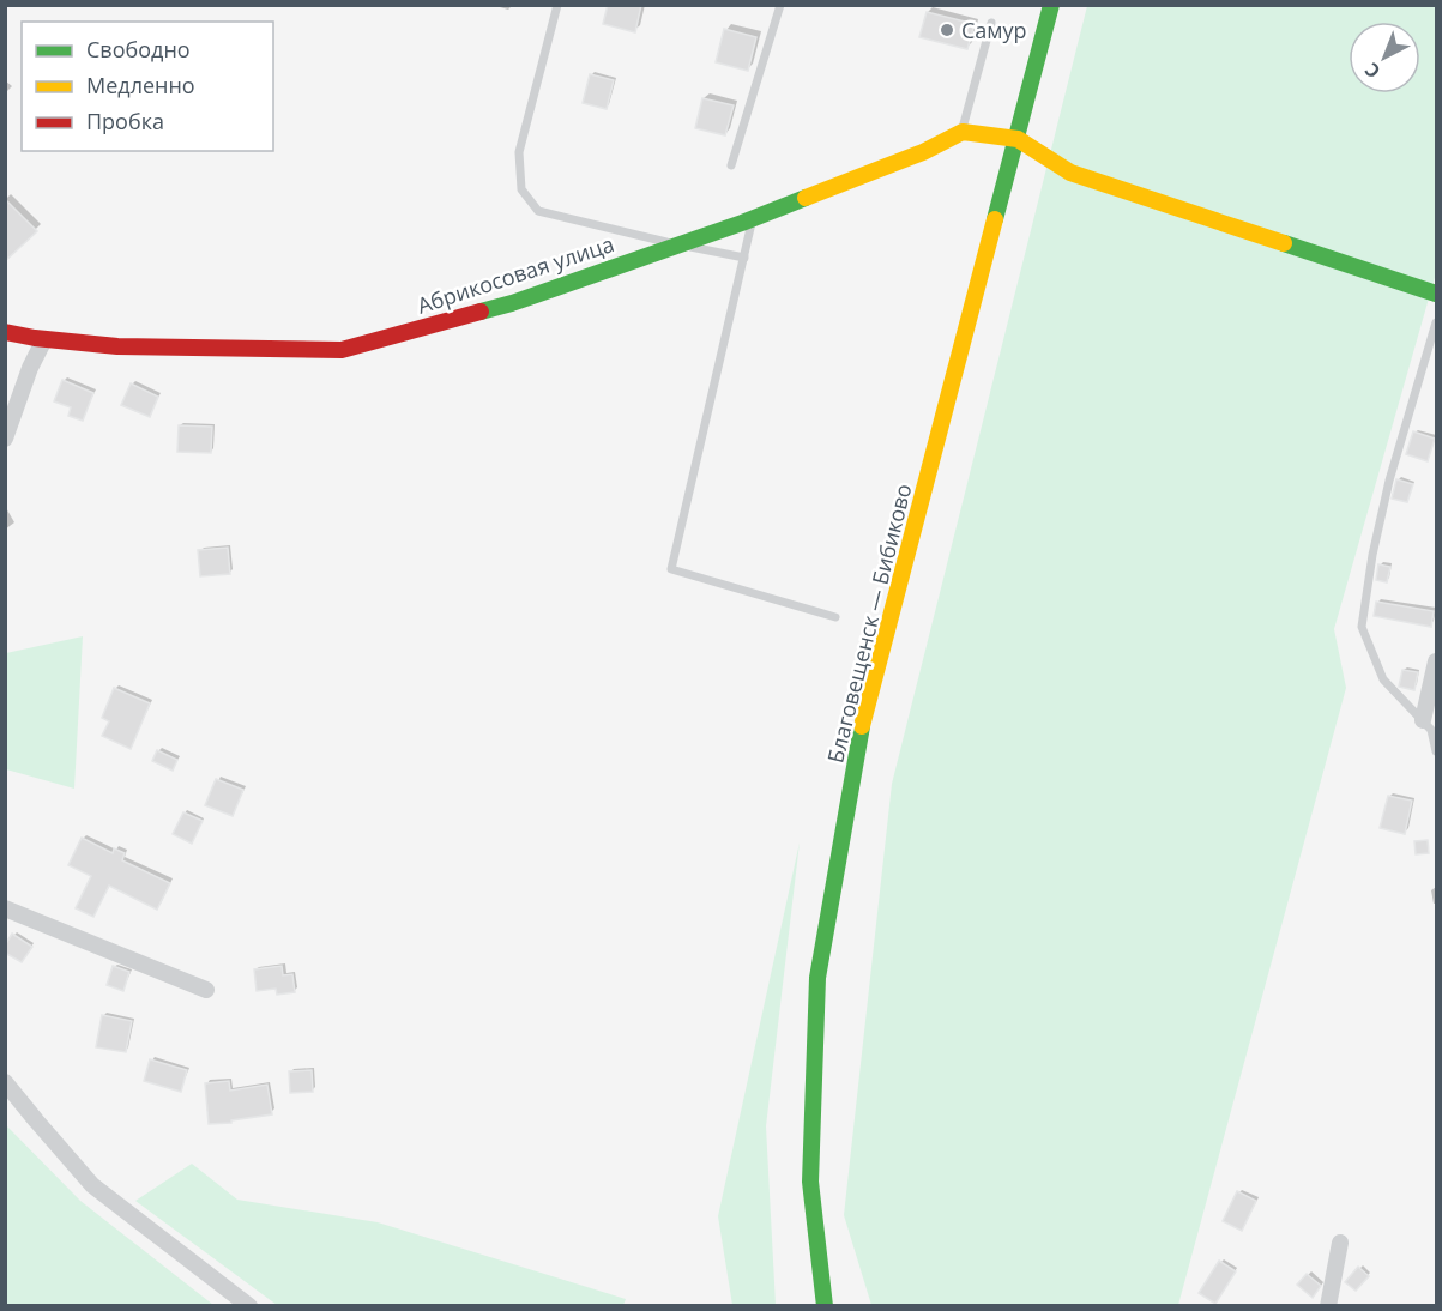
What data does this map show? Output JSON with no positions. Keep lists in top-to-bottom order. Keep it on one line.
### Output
{"streets":{"street":["Абрикосовая улица","Благовещенск — Бибиково"]},"places":["Самур"],"legend":["Свободно","Медленно","Пробка"],"north":"bottom left"}
